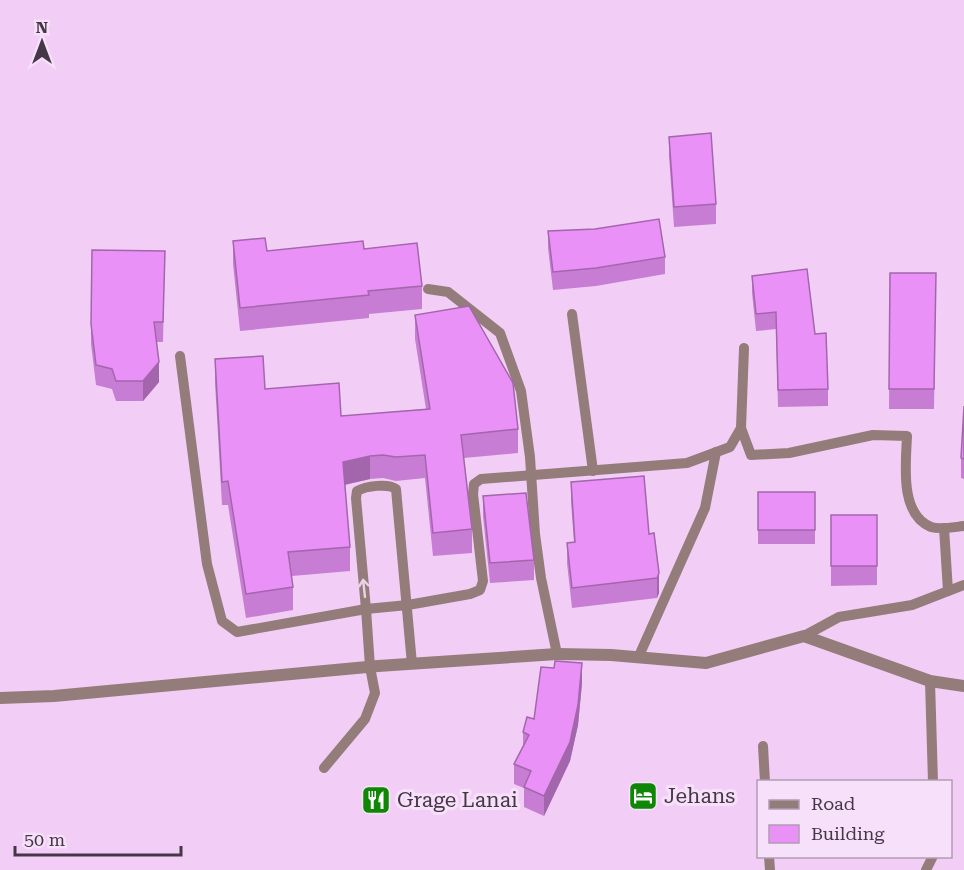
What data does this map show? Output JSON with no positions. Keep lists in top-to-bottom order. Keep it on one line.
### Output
{"places":{"hotel":["Jehans"],"restaurant":["Grage Lanai"]},"legend":["Road","Building"],"scale_bar":"50 m","north":"top"}
